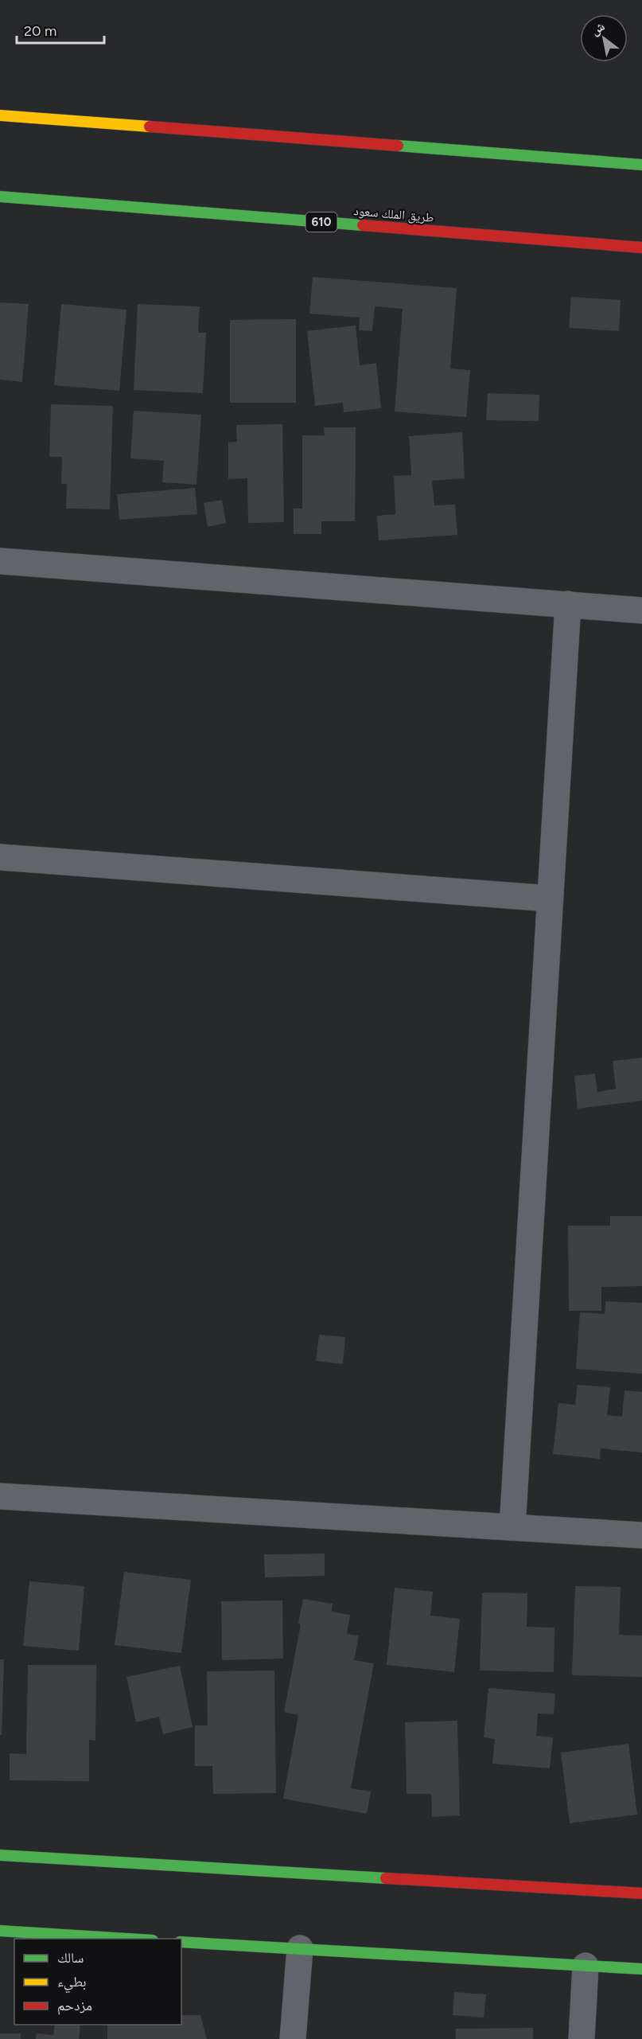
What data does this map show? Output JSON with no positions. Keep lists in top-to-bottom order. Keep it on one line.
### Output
{"streets":{"main road":["طريق الملك سعود","610"]},"legend":["سالك","بطيء","مزدحم"],"scale_bar":"20 m","north":"top left"}
